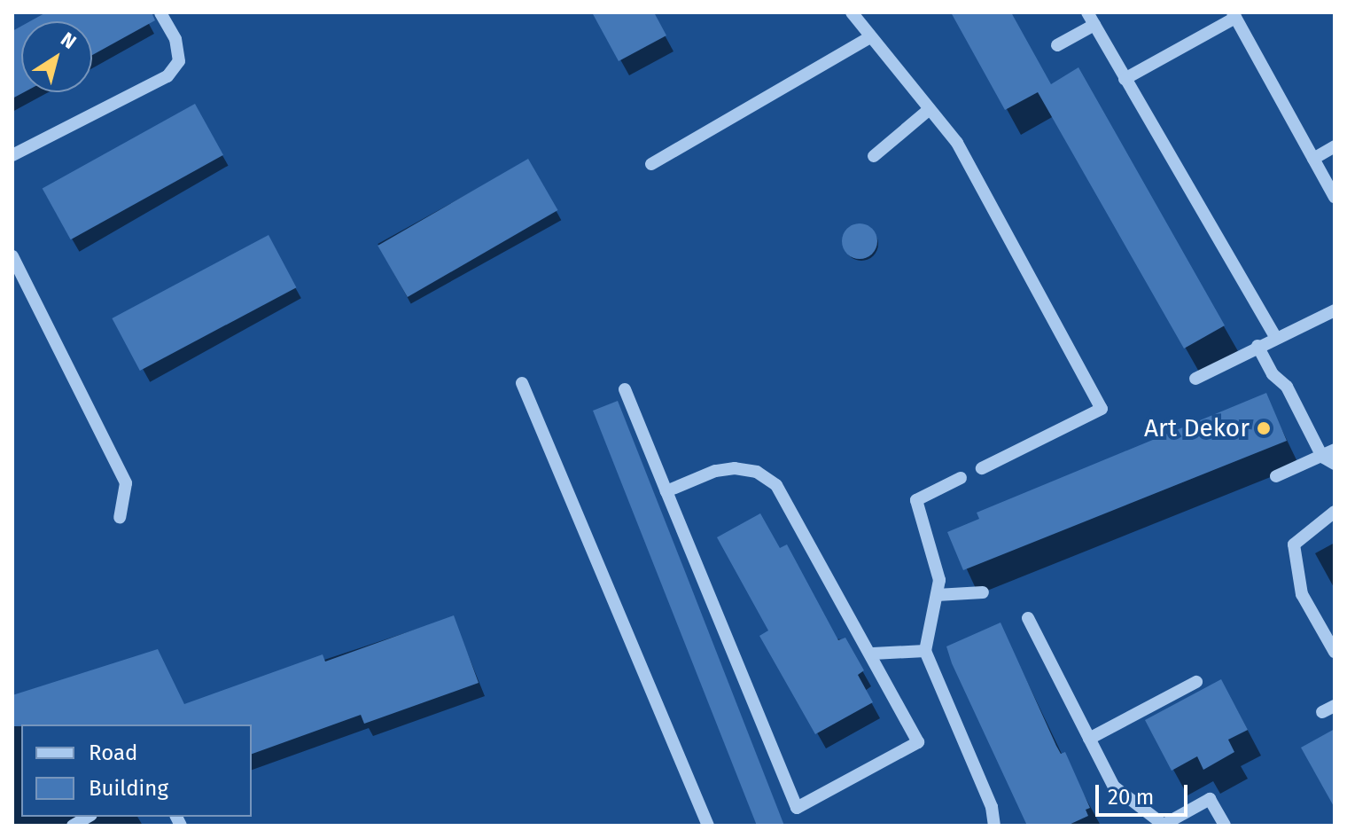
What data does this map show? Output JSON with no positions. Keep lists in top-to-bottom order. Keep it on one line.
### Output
{"places":["Art Dekor"],"legend":["Road","Building"],"scale_bar":"20 m","north":"top right"}
